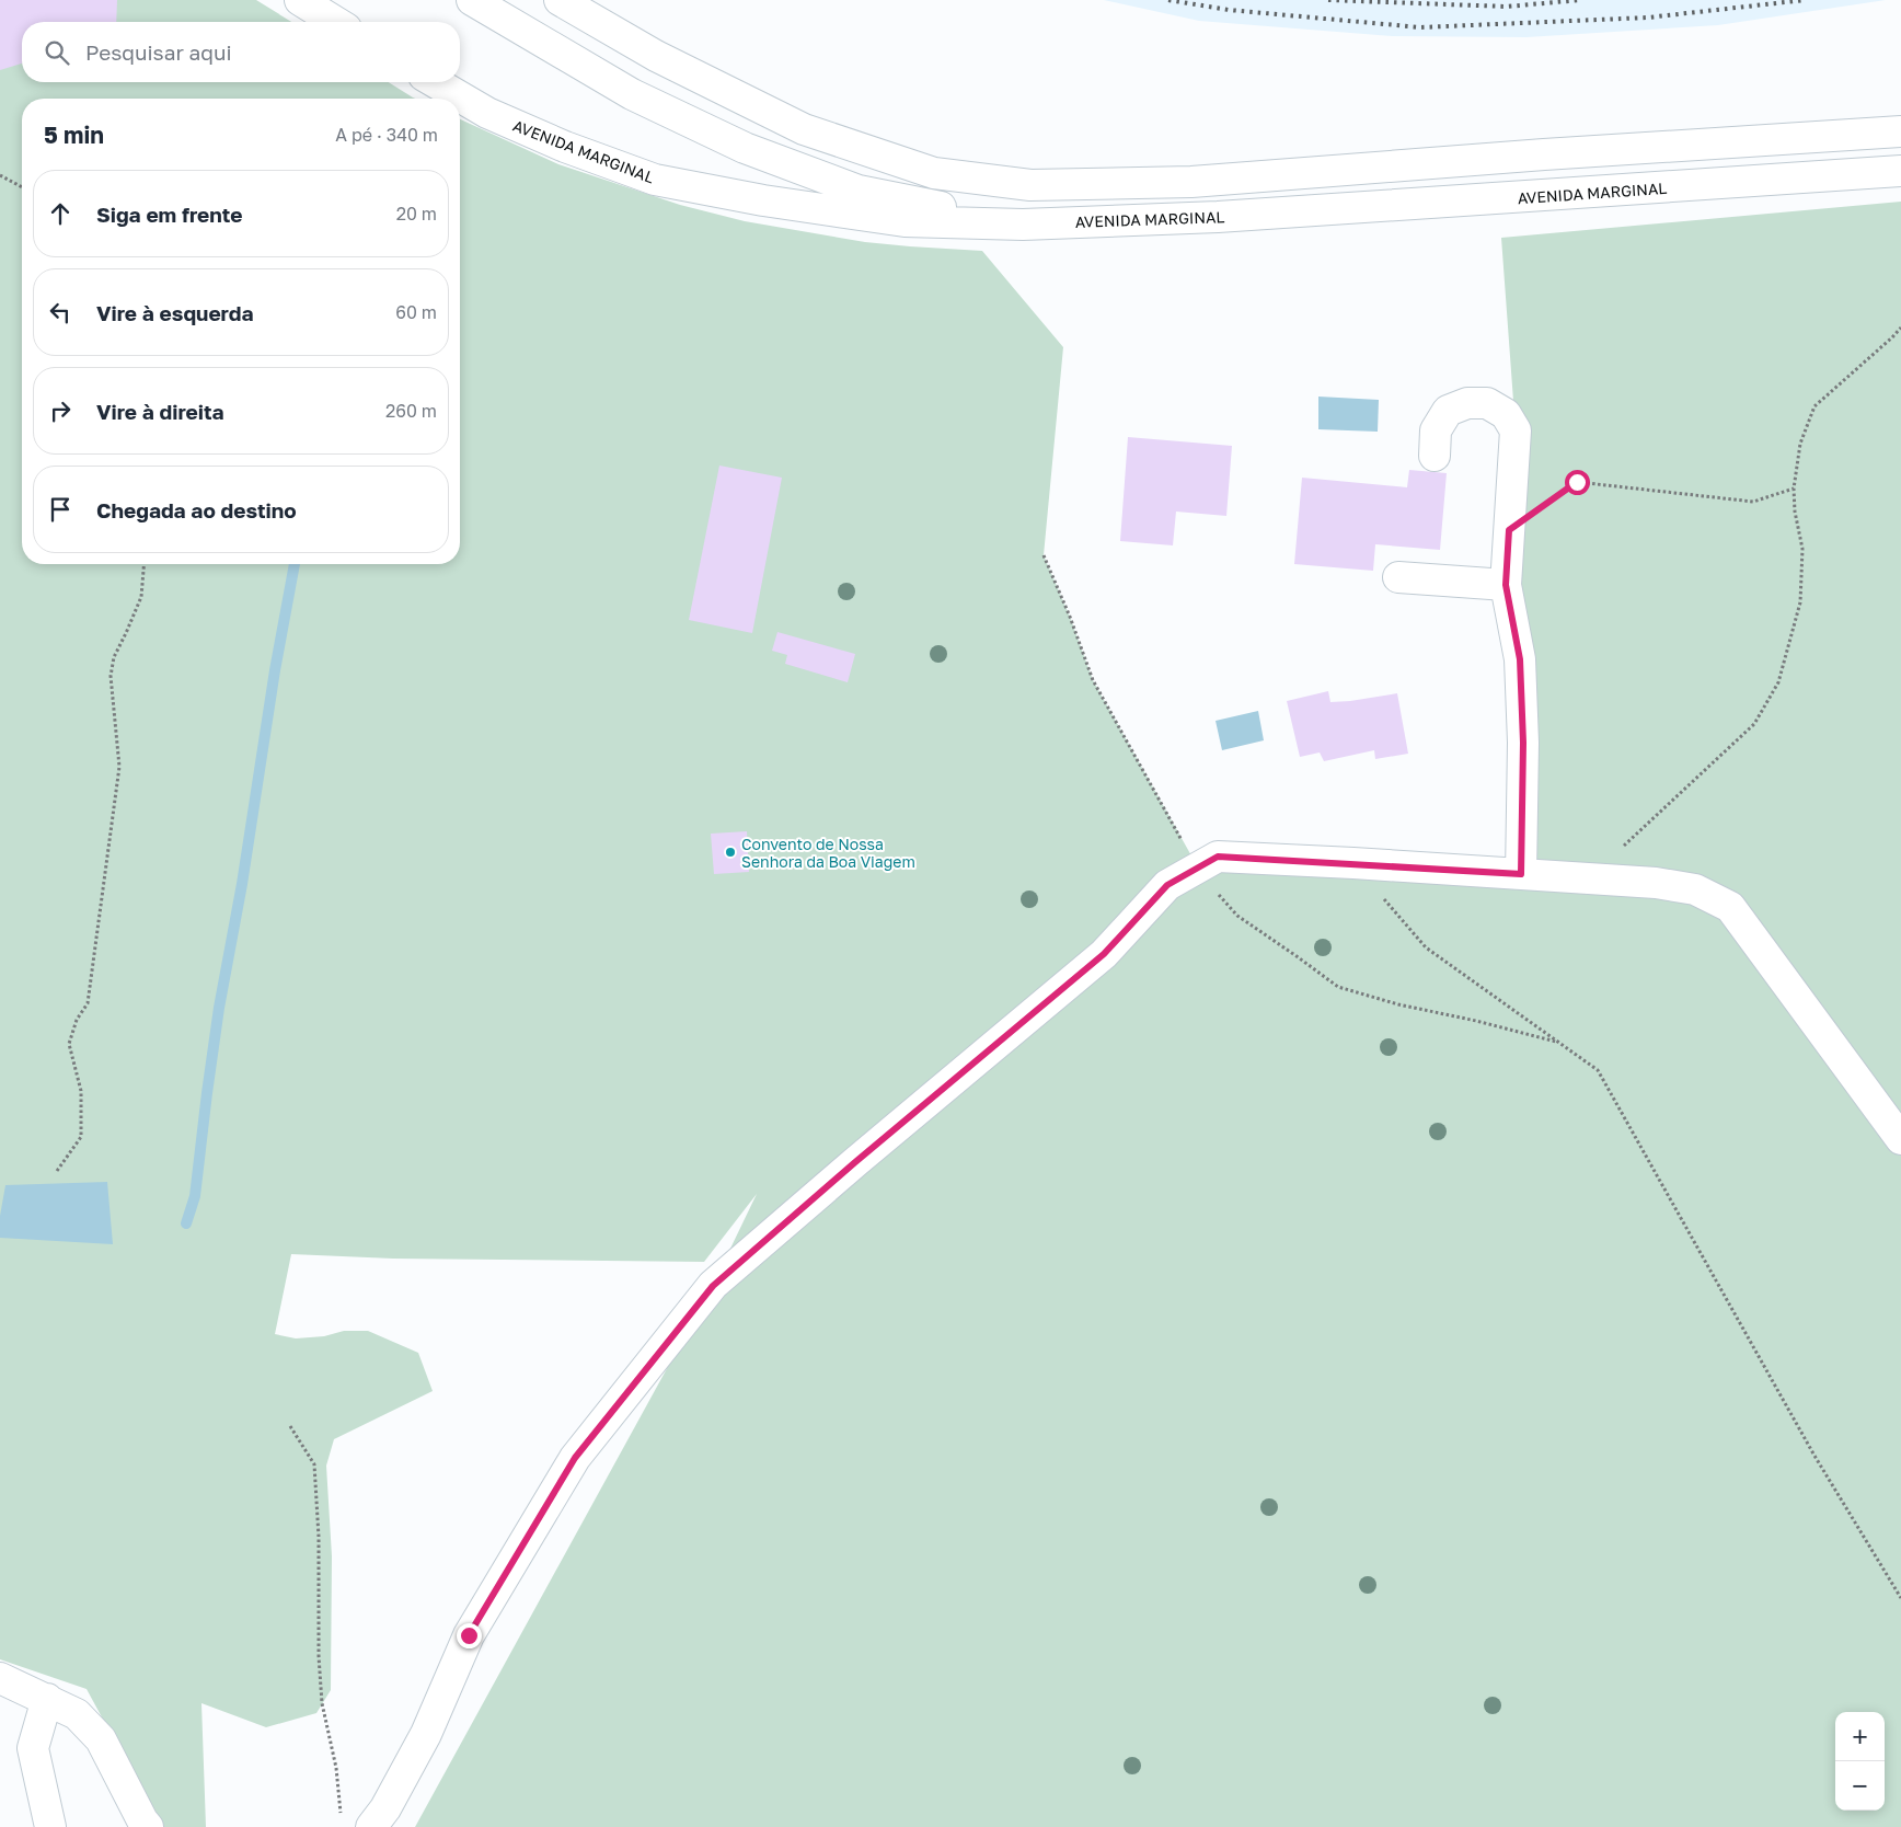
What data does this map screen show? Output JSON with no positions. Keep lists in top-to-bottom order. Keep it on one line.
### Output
{"streets":{"main road":["AVENIDA MARGINAL"]},"places":["Convento de Nossa Senhora da Boa Viagem"],"page":{"search":"Pesquisar aqui","heading":["5 min","A pé · 340 m"],"list":[["Siga em frente","20 m"],["Vire à esquerda","60 m"],["Vire à direita","260 m"],"Chegada ao destino"],"map_buttons":["+","−"]}}
